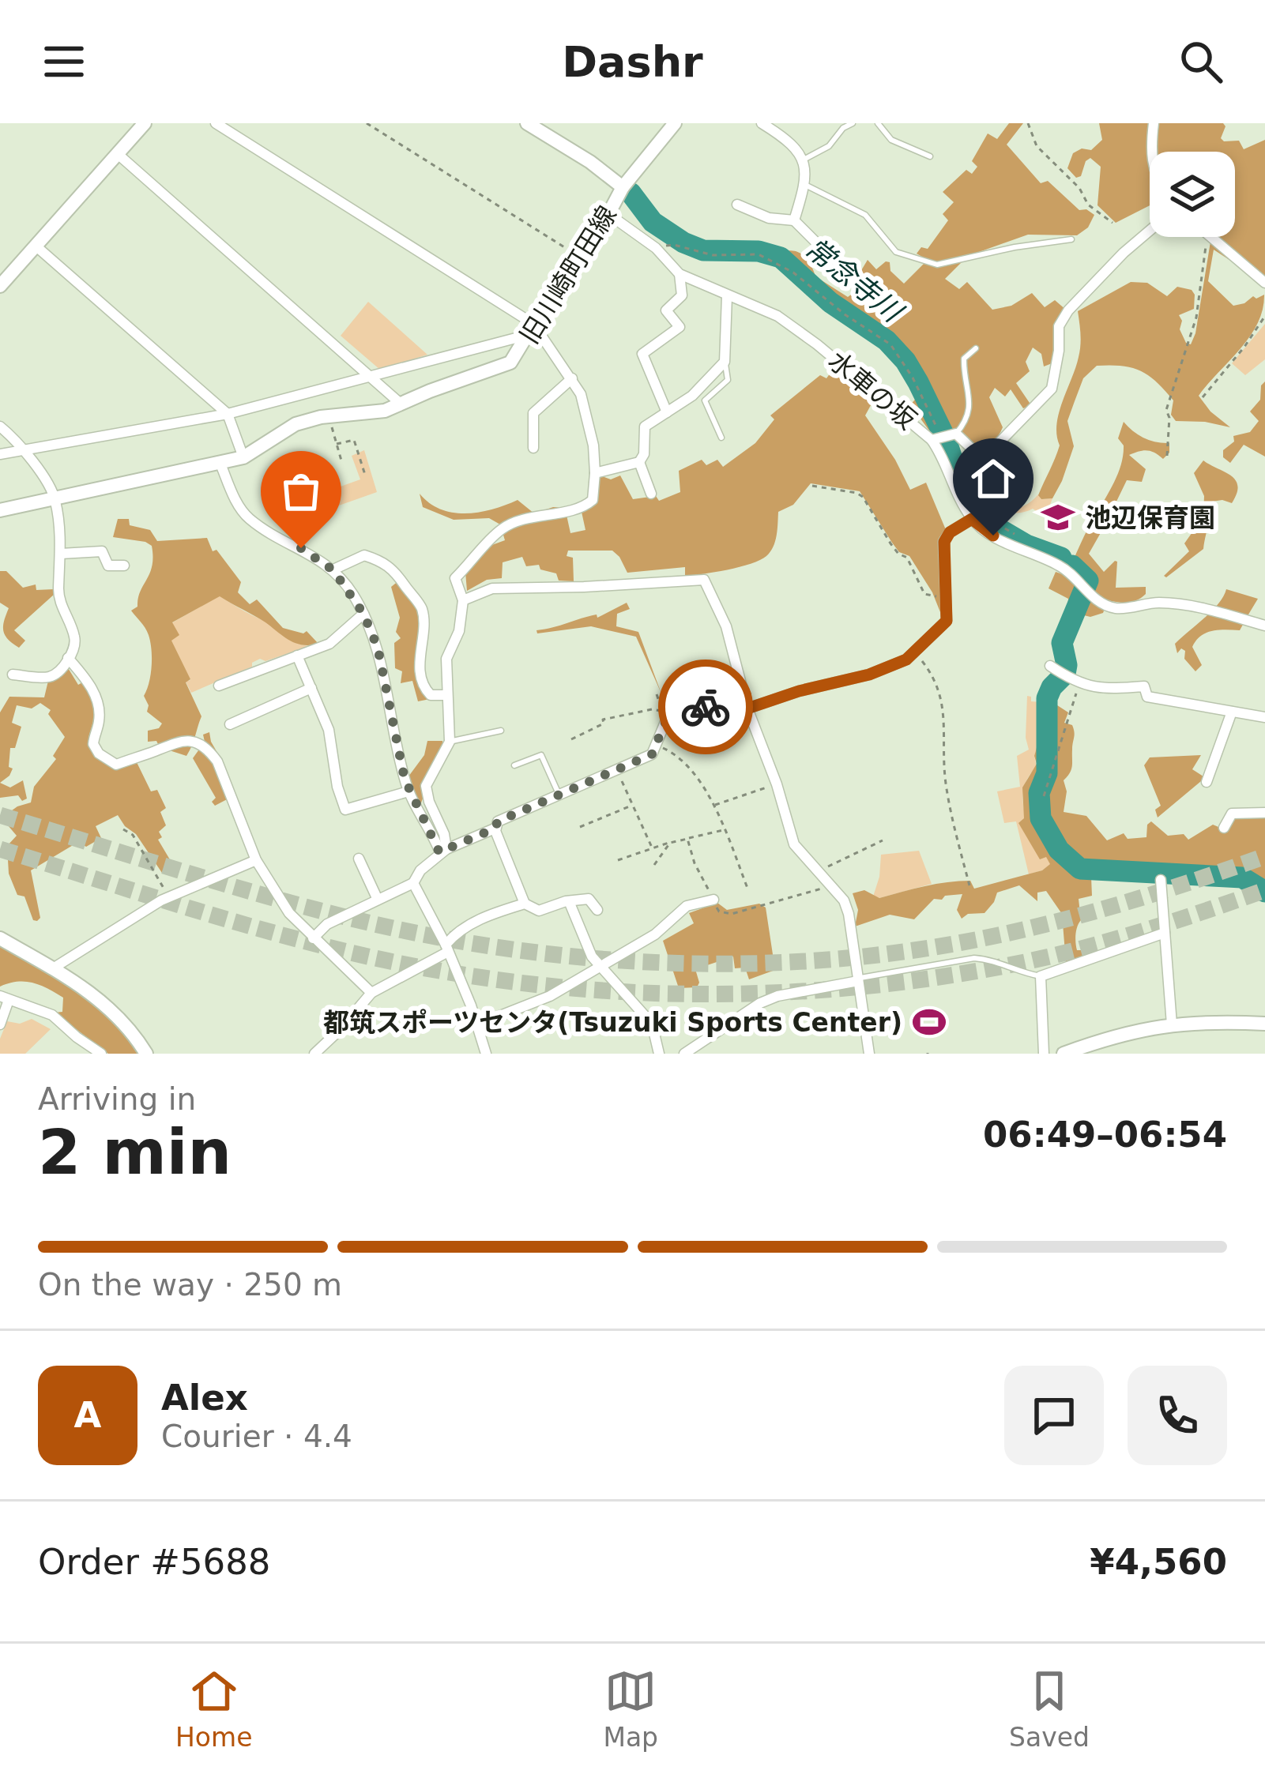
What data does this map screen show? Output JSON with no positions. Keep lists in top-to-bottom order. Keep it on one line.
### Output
{"streets":{"main road":["旧川崎町田線"],"street":["水車の坂"]},"crossings":[["旧川崎町田線","水車の坂"]],"water":["常念寺川"],"places":{"school or university":["池辺保育園"],"sports":["都筑スポーツセンタ(Tsuzuki Sports Center)"]},"page":{"header":"Dashr","heading":["2 min","Arriving in","06:49–06:54"],"panel":["Alex","Courier · 4.4","Order #5688","¥4,560"],"bar":"On the way · 250 m","round":"A","tabs":["Home","Map","Saved"]}}
